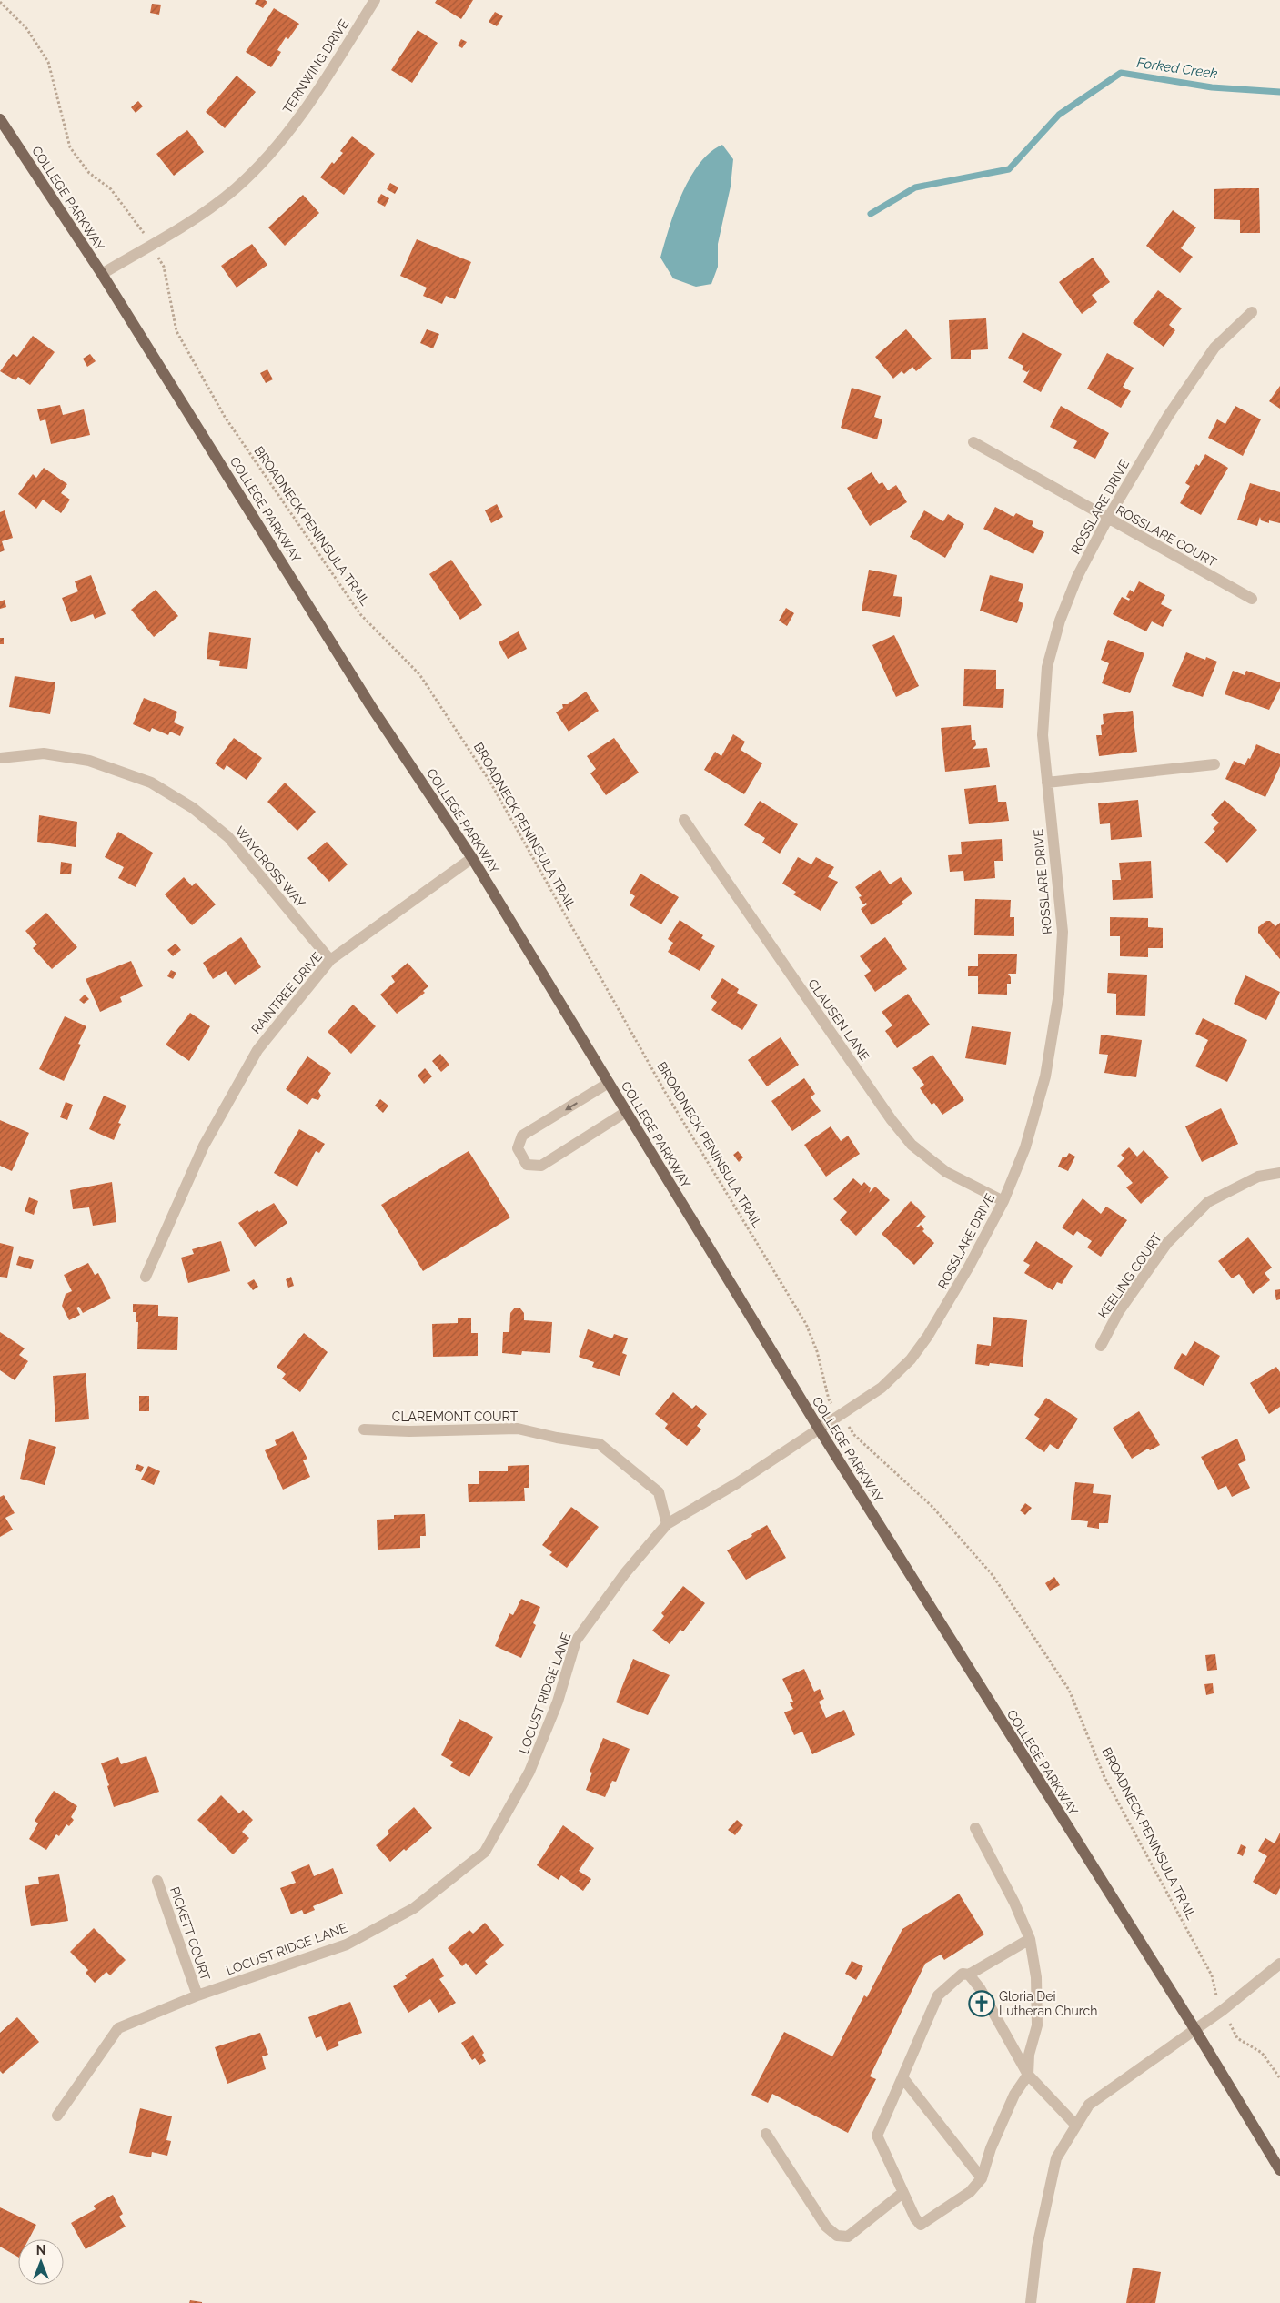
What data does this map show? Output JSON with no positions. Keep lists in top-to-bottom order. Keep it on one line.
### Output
{"streets":{"main road":["COLLEGE PARKWAY"],"street":["TERNWING DRIVE","ROSSLARE DRIVE","ROSSLARE COURT","WAYCROSS WAY","RAINTREE DRIVE","CLAUSEN LANE","KEELING COURT","CLAREMONT COURT","LOCUST RIDGE LANE","PICKETT COURT"],"path":["BROADNECK PENINSULA TRAIL"]},"crossings":[["TERNWING DRIVE","COLLEGE PARKWAY"],["COLLEGE PARKWAY","ROSSLARE DRIVE"],["COLLEGE PARKWAY","RAINTREE DRIVE"],["COLLEGE PARKWAY","LOCUST RIDGE LANE"],["ROSSLARE DRIVE","ROSSLARE COURT"],["ROSSLARE DRIVE","CLAUSEN LANE"],["ROSSLARE DRIVE","LOCUST RIDGE LANE"],["WAYCROSS WAY","RAINTREE DRIVE"],["CLAREMONT COURT","LOCUST RIDGE LANE"],["LOCUST RIDGE LANE","PICKETT COURT"]],"water":["Forked Creek"],"places":{"church":["Gloria Dei Lutheran Church"]},"north":"top"}
